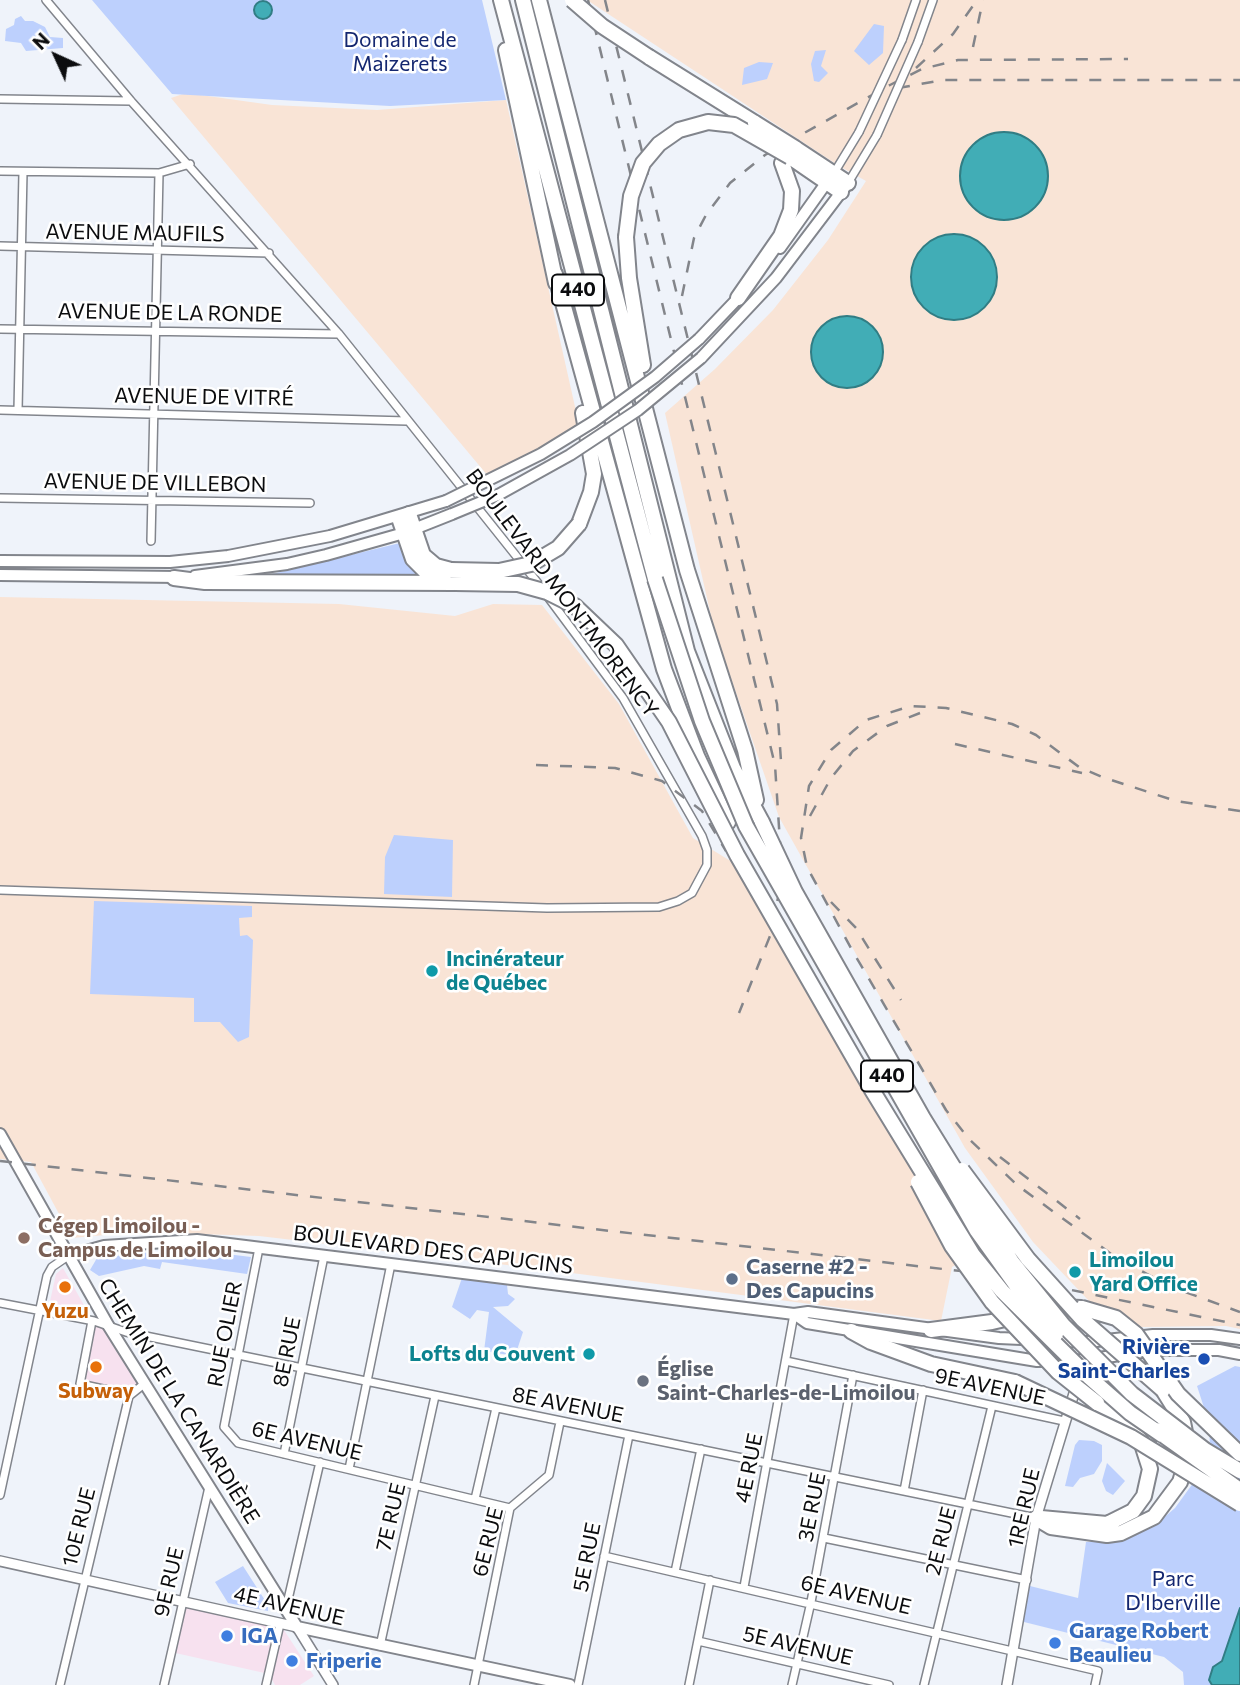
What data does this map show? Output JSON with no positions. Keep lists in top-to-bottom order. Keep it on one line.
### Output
{"streets":{"highway":["440"],"main road":["BOULEVARD DES CAPUCINS","CHEMIN DE LA CANARDIÈRE","4E AVENUE"],"street":["AVENUE MAUFILS","AVENUE DE LA RONDE","AVENUE DE VITRÉ","AVENUE DE VILLEBON","BOULEVARD MONTMORENCY","RUE OLIER","8E RUE","9E AVENUE","8E AVENUE","6E AVENUE","4E RUE","3E RUE","1RE RUE","7E RUE","10E RUE","2E RUE","6E RUE","5E RUE","9E RUE","5E AVENUE"]},"crossings":[["AVENUE MAUFILS","BOULEVARD MONTMORENCY"],["AVENUE DE LA RONDE","BOULEVARD MONTMORENCY"],["AVENUE DE VITRÉ","BOULEVARD MONTMORENCY"],["BOULEVARD DES CAPUCINS","RUE OLIER"],["BOULEVARD DES CAPUCINS","8E RUE"],["BOULEVARD DES CAPUCINS","CHEMIN DE LA CANARDIÈRE"],["BOULEVARD DES CAPUCINS","4E RUE"],["BOULEVARD DES CAPUCINS","1RE RUE"],["RUE OLIER","8E AVENUE"],["RUE OLIER","6E AVENUE"],["8E RUE","8E AVENUE"],["8E RUE","6E AVENUE"],["9E AVENUE","4E RUE"],["9E AVENUE","3E RUE"],["9E AVENUE","1RE RUE"],["9E AVENUE","2E RUE"],["CHEMIN DE LA CANARDIÈRE","8E AVENUE"],["CHEMIN DE LA CANARDIÈRE","9E RUE"],["CHEMIN DE LA CANARDIÈRE","4E AVENUE"],["8E AVENUE","4E RUE"],["8E AVENUE","3E RUE"],["8E AVENUE","1RE RUE"],["8E AVENUE","7E RUE"],["8E AVENUE","2E RUE"],["8E AVENUE","6E RUE"],["8E AVENUE","5E RUE"],["6E AVENUE","4E RUE"],["6E AVENUE","3E RUE"],["6E AVENUE","1RE RUE"],["6E AVENUE","7E RUE"],["6E AVENUE","2E RUE"],["6E AVENUE","6E RUE"],["6E AVENUE","5E RUE"],["3E RUE","5E AVENUE"],["7E RUE","4E AVENUE"],["10E RUE","4E AVENUE"],["6E RUE","4E AVENUE"],["9E RUE","4E AVENUE"]],"parks":["Domaine de Maizerets","Parc D'Iberville"],"places":["Incinérateur de Québec","Cégep Limoilou - Campus de Limoilou","Limoilou Yard Office","Caserne #2 - Des Capucins","Yuzu","Lofts du Couvent","Rivière Saint-Charles","Subway","Église Saint-Charles-de-Limoilou","IGA","Garage Robert Beaulieu","Friperie"],"north":"top left"}
